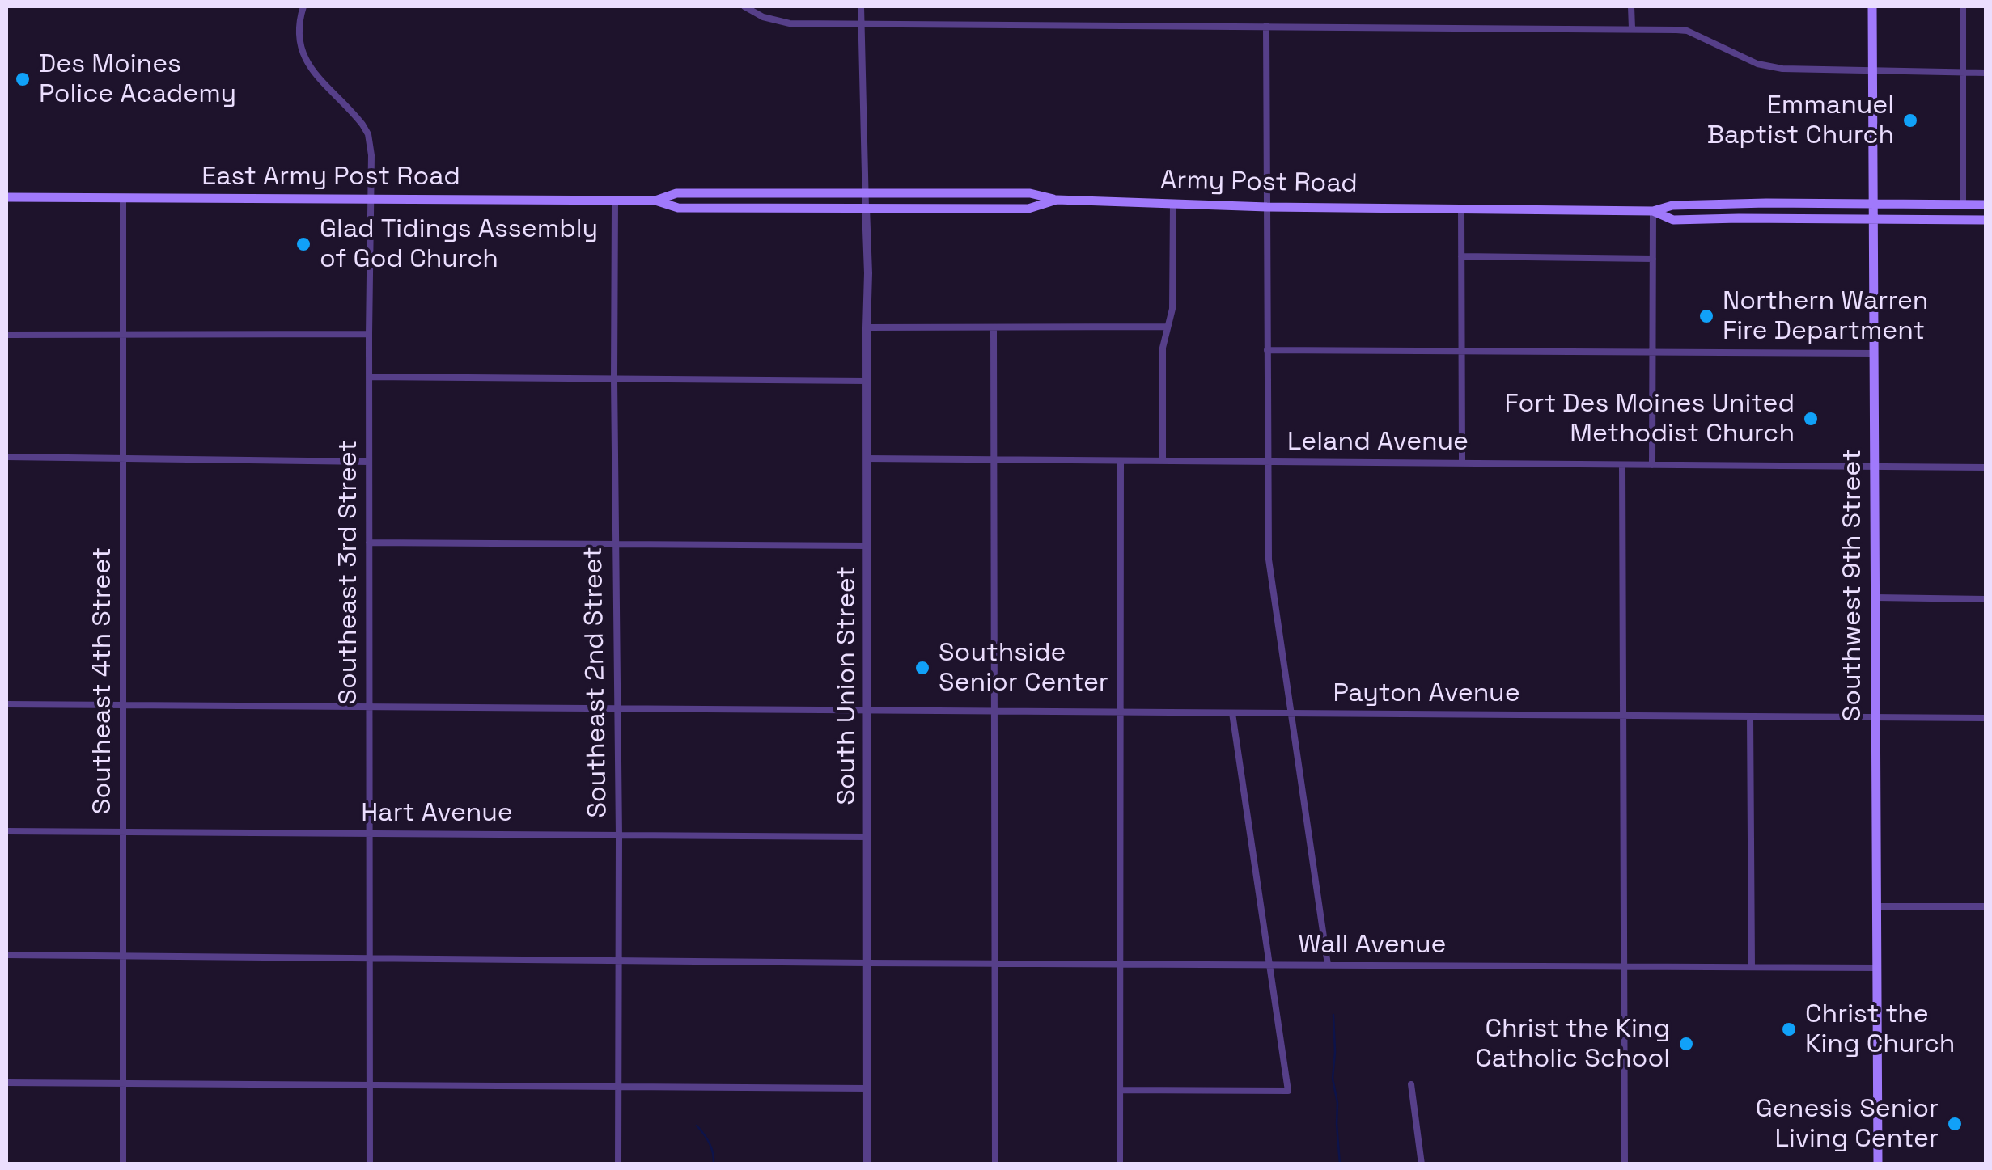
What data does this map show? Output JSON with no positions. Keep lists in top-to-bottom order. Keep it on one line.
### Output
{"streets":{"main road":["East Army Post Road","Army Post Road","Southwest 9th Street"],"street":["Leland Avenue","Southeast 3rd Street","Southeast 4th Street","Southeast 2nd Street","South Union Street","Payton Avenue","Hart Avenue","Wall Avenue"]},"crossings":[["East Army Post Road","Army Post Road"],["East Army Post Road","Southeast 3rd Street"],["East Army Post Road","Southeast 4th Street"],["East Army Post Road","Southeast 2nd Street"],["East Army Post Road","South Union Street"],["Army Post Road","Southwest 9th Street"],["Army Post Road","South Union Street"],["Leland Avenue","Southwest 9th Street"],["Leland Avenue","South Union Street"],["Southeast 3rd Street","Payton Avenue"],["Southeast 3rd Street","Hart Avenue"],["Southeast 3rd Street","Wall Avenue"],["Southwest 9th Street","Payton Avenue"],["Southwest 9th Street","Wall Avenue"],["Southeast 4th Street","Payton Avenue"],["Southeast 4th Street","Hart Avenue"],["Southeast 4th Street","Wall Avenue"],["Southeast 2nd Street","Payton Avenue"],["Southeast 2nd Street","Hart Avenue"],["Southeast 2nd Street","Wall Avenue"],["South Union Street","Payton Avenue"],["South Union Street","Hart Avenue"],["South Union Street","Wall Avenue"]],"places":["Des Moines Police Academy","Emmanuel Baptist Church","Glad Tidings Assembly of God Church","Northern Warren Fire Department","Fort Des Moines United Methodist Church","Southside Senior Center","Christ the King Church","Christ the King Catholic School","Genesis Senior Living Center"]}
